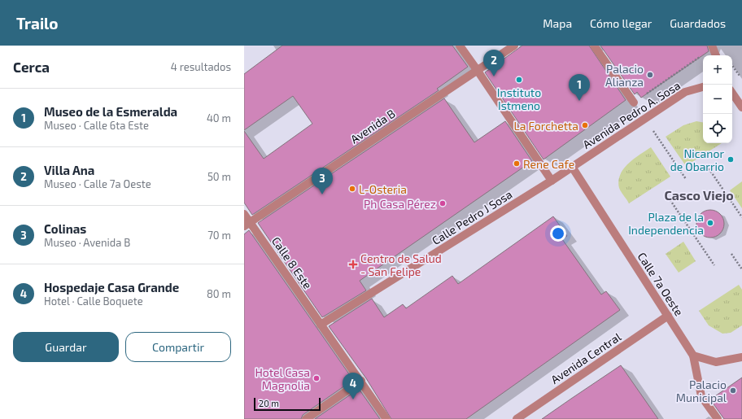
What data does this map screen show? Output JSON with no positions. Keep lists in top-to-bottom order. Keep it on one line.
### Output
{"streets":{"street":["Avenida Pedro A. Sosa","Avenida B","Calle Pedro J Sosa","Calle 8 Este","Calle 7a Oeste","Avenida Central"]},"crossings":[["Avenida Pedro A. Sosa","Calle Pedro J Sosa"],["Avenida Pedro A. Sosa","Calle 7a Oeste"],["Avenida B","Calle 8 Este"],["Calle Pedro J Sosa","Calle 8 Este"],["Calle 7a Oeste","Avenida Central"]],"districts":["Casco Viejo"],"places":{"other":["Palacio Alianza","Instituto Istmeno","La Forchetta","Nicanor de Obarrio","Rene Cafe","L-Osteria","Ph Casa Pérez","Plaza de la Independencia","Hotel Casa Magnolia","Palacio Municipal"],"health":["Centro de Salud - San Felipe"]},"scale_bar":"20 m","page":{"header":"Trailo","nav":["Mapa","Cómo llegar","Guardados"],"heading":["Cerca","4 resultados"],"pins":["2","1","3","4"],"map_buttons":["+","−"],"list":[{"mark":"1","name":"Museo de la Esmeralda","note":"Museo · Calle 6ta Este","value":"40 m"},{"mark":"2","name":"Villa Ana","note":"Museo · Calle 7a Oeste","value":"50 m"},{"mark":"3","name":"Colinas","note":"Museo · Avenida B","value":"70 m"},{"mark":"4","name":"Hospedaje Casa Grande","note":"Hotel · Calle Boquete","value":"80 m"}],"buttons":["Guardar","Compartir"],"scale":"20 m"}}
